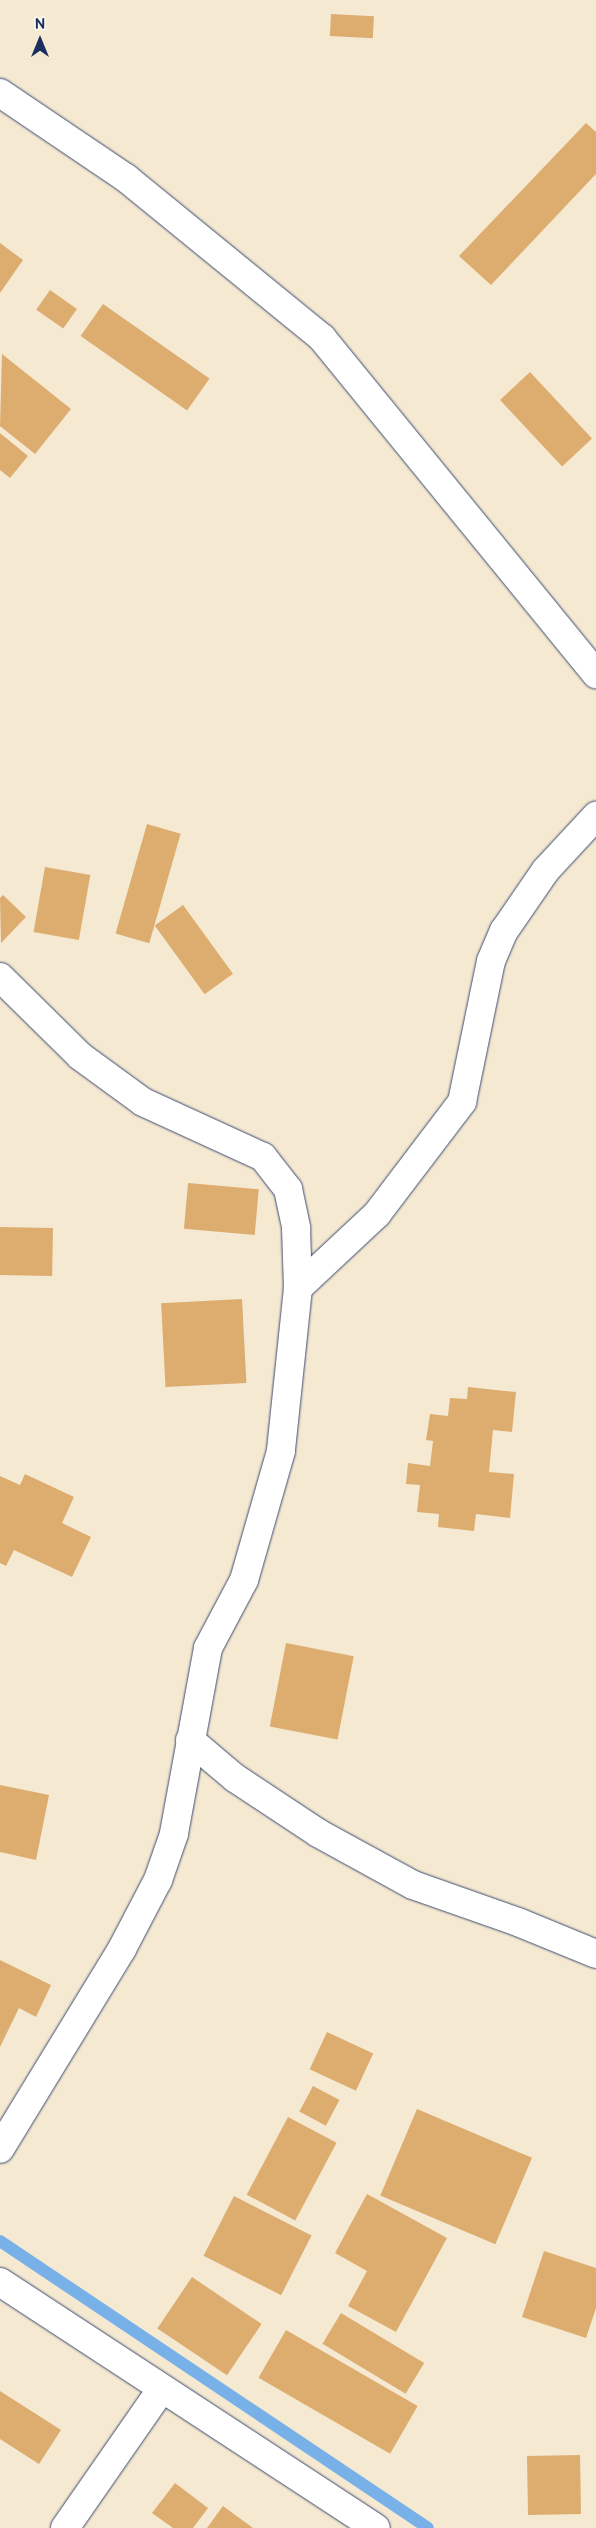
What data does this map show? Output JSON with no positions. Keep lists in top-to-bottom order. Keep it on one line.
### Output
{"north":"top"}
